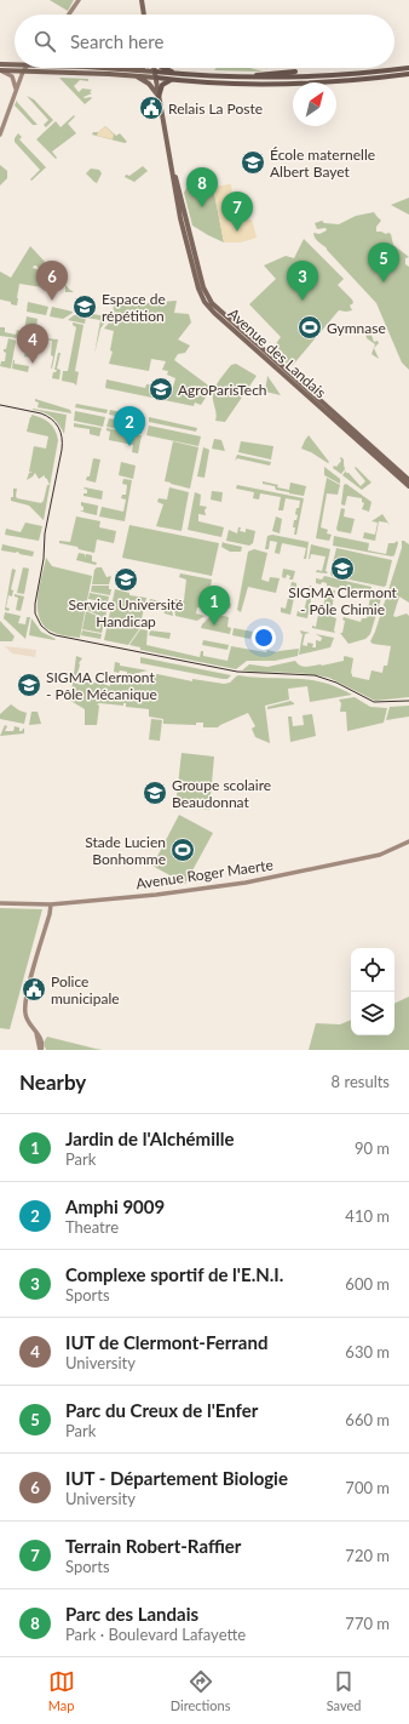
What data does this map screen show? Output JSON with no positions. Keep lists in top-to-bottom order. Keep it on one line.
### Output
{"streets":{"main road":["Avenue des Landais","Avenue Roger Maerte"]},"places":{"public building":["Relais La Poste","Police municipale"],"school or university":["École maternelle Albert Bayet","Espace de répétition","AgroParisTech","SIGMA Clermont - Pôle Chimie","Service Université Handicap","SIGMA Clermont - Pôle Mécanique","Groupe scolaire Beaudonnat"],"sports":["Gymnase","Stade Lucien Bonhomme"]},"north":"top right","page":{"search":"Search here","pins":["8","7","5","3","6","4","2","1"],"heading":["Nearby","8 results"],"list":[{"mark":"1","name":"Jardin de l'Alchémille","note":"Park","value":"90 m"},{"mark":"2","name":"Amphi 9009","note":"Theatre","value":"410 m"},{"mark":"3","name":"Complexe sportif de l'E.N.I.","note":"Sports","value":"600 m"},{"mark":"4","name":"IUT de Clermont-Ferrand","note":"University","value":"630 m"},{"mark":"5","name":"Parc du Creux de l'Enfer","note":"Park","value":"660 m"},{"mark":"6","name":"IUT - Département Biologie","note":"University","value":"700 m"},{"mark":"7","name":"Terrain Robert-Raffier","note":"Sports","value":"720 m"},{"mark":"8","name":"Parc des Landais","note":"Park · Boulevard Lafayette","value":"770 m"}],"nav":["Map","Directions","Saved"]}}
